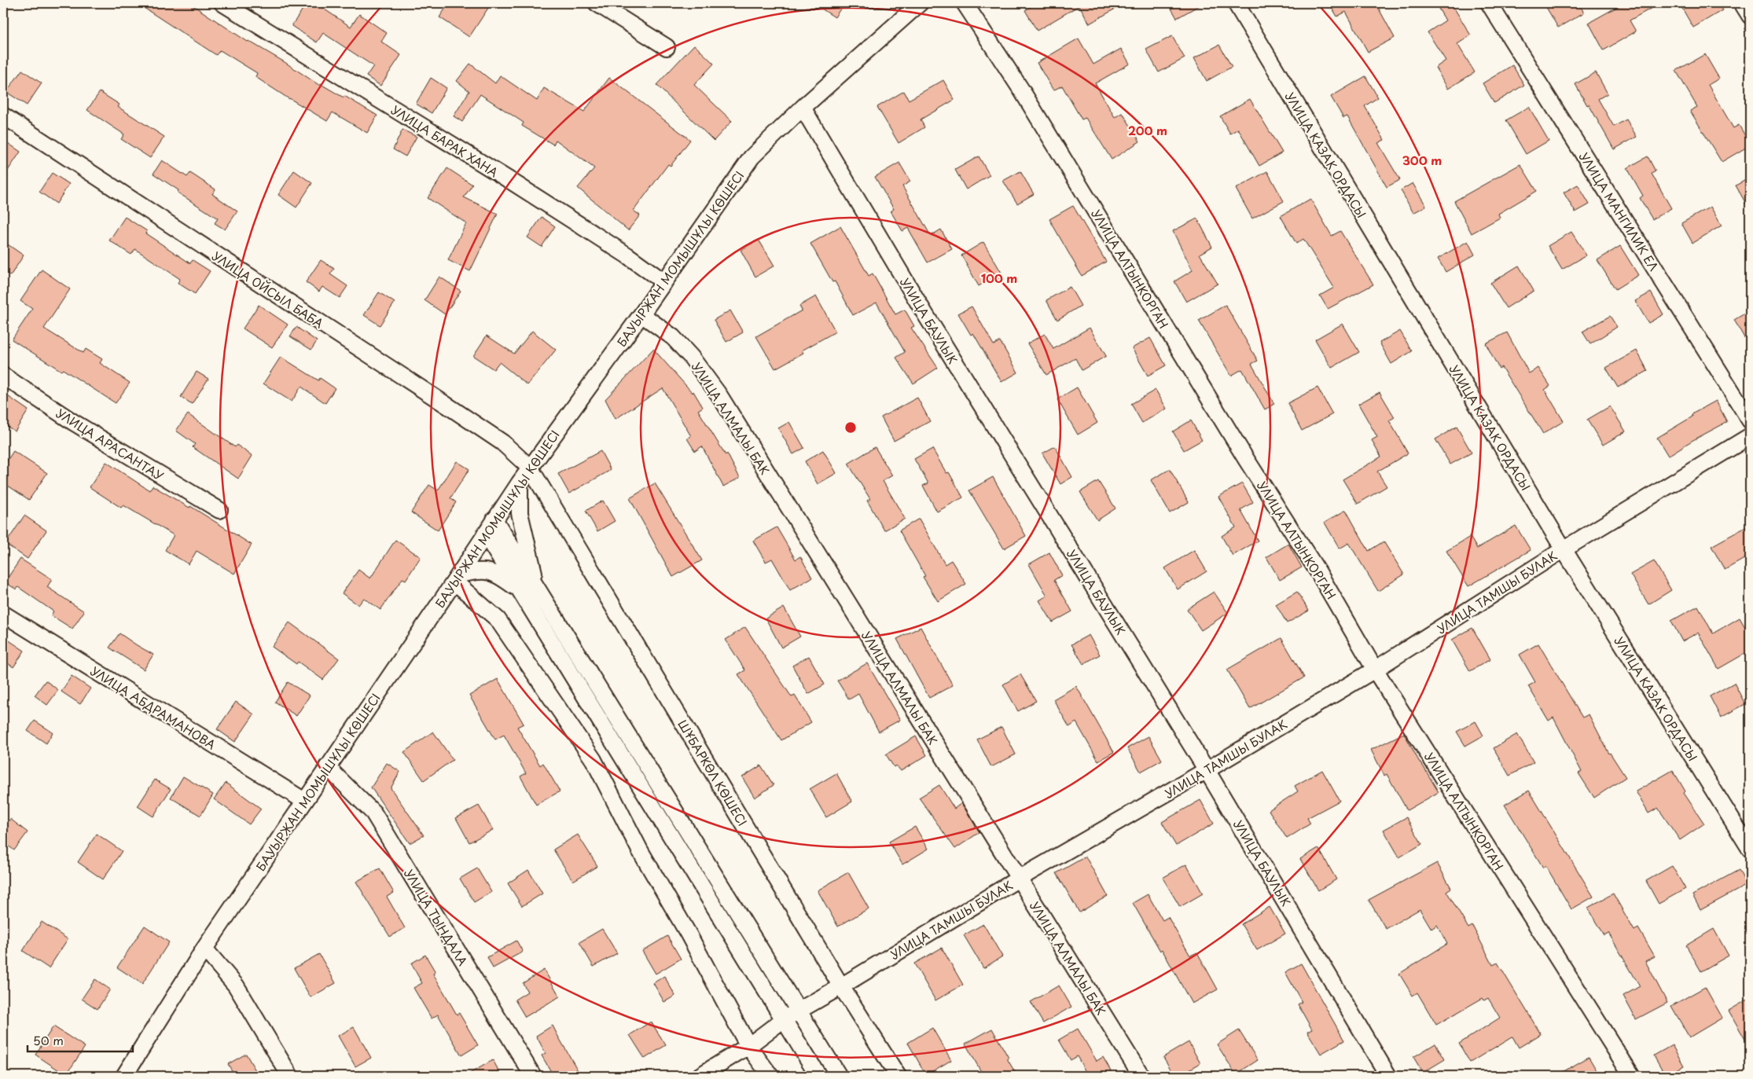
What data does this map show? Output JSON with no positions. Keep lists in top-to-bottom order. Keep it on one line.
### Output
{"streets":{"street":["УЛИЦА БАРАК ХАНА","УЛИЦА КАЗАК ОРДАСЫ","УЛИЦА МАНГИЛИК ЕЛ","БАУЫРЖАН МОМЫШҰЛЫ КӨШЕСІ","УЛИЦА АЛТЫНКОРГАН","УЛИЦА ОЙСЫЛ БАБА","УЛИЦА БАУЛЫК","УЛИЦА АЛМАЛЫ БАК","УЛИЦА АРАСАНТАУ","УЛИЦА ТАМШЫ БУЛАК","УЛИЦА АБДРАМАНОВА","ШҰБАРКӨЛ КӨШЕСІ","УЛИЦА ТЫНДАЛА"]},"crossings":[["УЛИЦА БАРАК ХАНА","БАУЫРЖАН МОМЫШҰЛЫ КӨШЕСІ"],["УЛИЦА КАЗАК ОРДАСЫ","УЛИЦА ТАМШЫ БУЛАК"],["БАУЫРЖАН МОМЫШҰЛЫ КӨШЕСІ","УЛИЦА ОЙСЫЛ БАБА"],["БАУЫРЖАН МОМЫШҰЛЫ КӨШЕСІ","УЛИЦА БАУЛЫК"],["БАУЫРЖАН МОМЫШҰЛЫ КӨШЕСІ","УЛИЦА АЛМАЛЫ БАК"],["БАУЫРЖАН МОМЫШҰЛЫ КӨШЕСІ","УЛИЦА АБДРАМАНОВА"],["БАУЫРЖАН МОМЫШҰЛЫ КӨШЕСІ","ШҰБАРКӨЛ КӨШЕСІ"],["БАУЫРЖАН МОМЫШҰЛЫ КӨШЕСІ","УЛИЦА ТЫНДАЛА"],["УЛИЦА АЛТЫНКОРГАН","УЛИЦА ТАМШЫ БУЛАК"],["УЛИЦА ОЙСЫЛ БАБА","ШҰБАРКӨЛ КӨШЕСІ"],["УЛИЦА БАУЛЫК","УЛИЦА ТАМШЫ БУЛАК"],["УЛИЦА АЛМАЛЫ БАК","УЛИЦА ТАМШЫ БУЛАК"],["УЛИЦА ТАМШЫ БУЛАК","ШҰБАРКӨЛ КӨШЕСІ"]],"scale_bar":"50 m","rings":["200 m","300 m","100 m"]}
